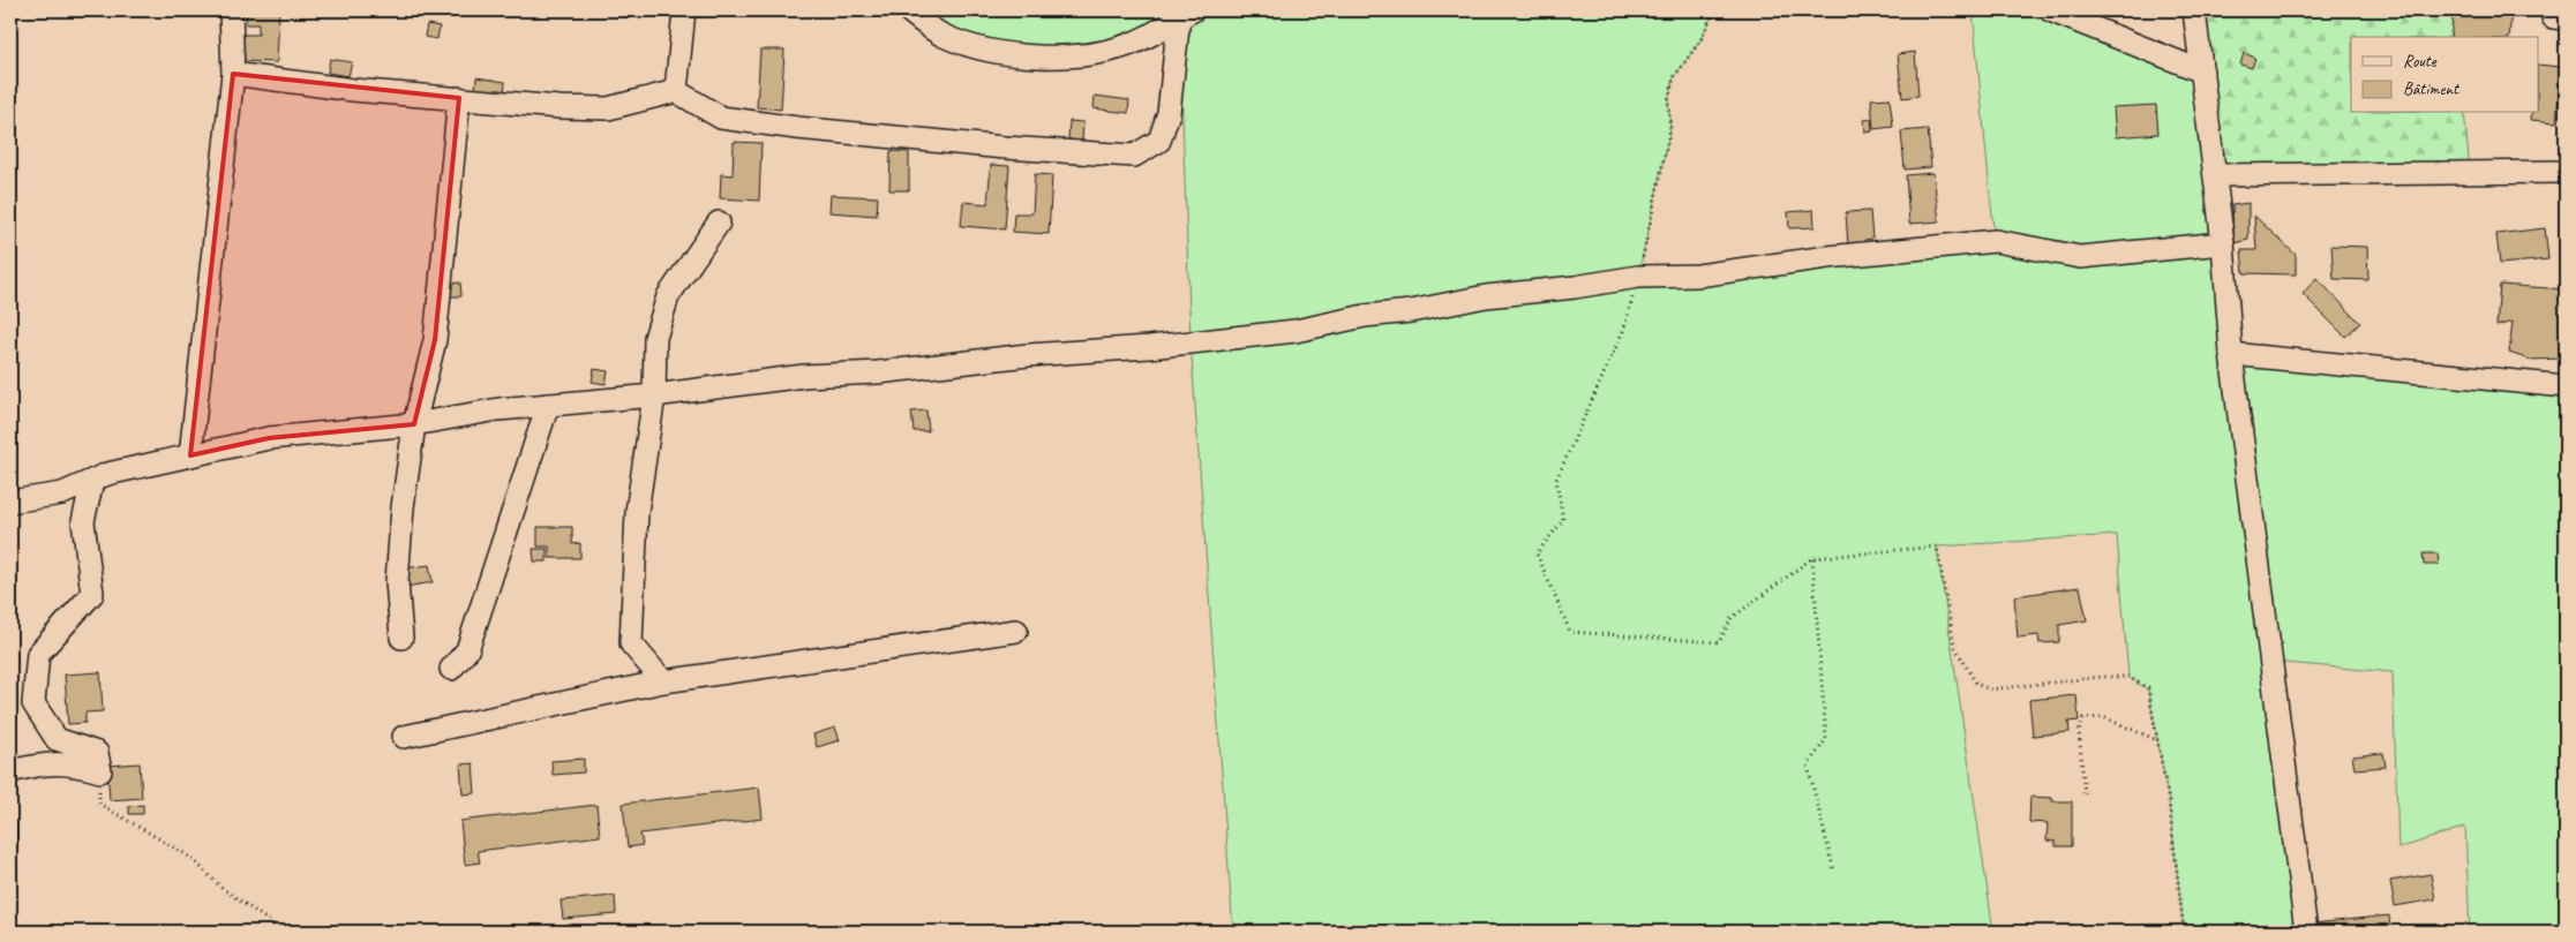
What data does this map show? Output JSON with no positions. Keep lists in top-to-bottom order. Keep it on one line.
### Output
{"legend":["Route","Bâtiment"]}
